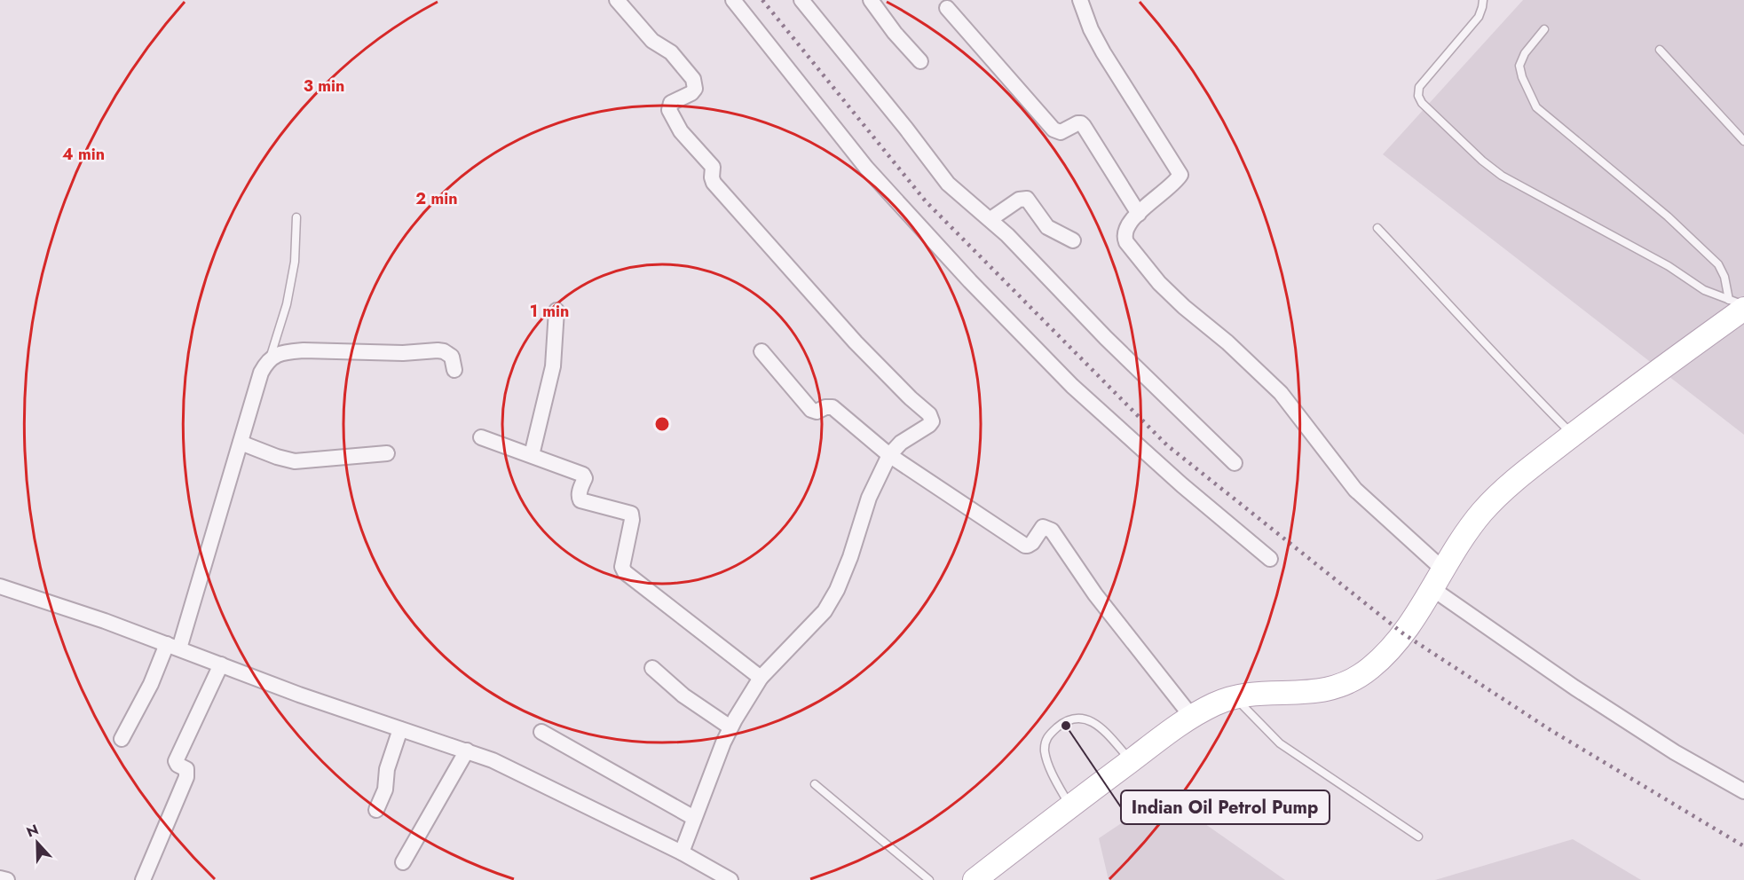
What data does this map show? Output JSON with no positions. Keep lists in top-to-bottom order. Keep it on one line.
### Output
{"places":["Indian Oil Petrol Pump"],"north":"top","rings":["3 min","4 min","2 min","1 min"]}
